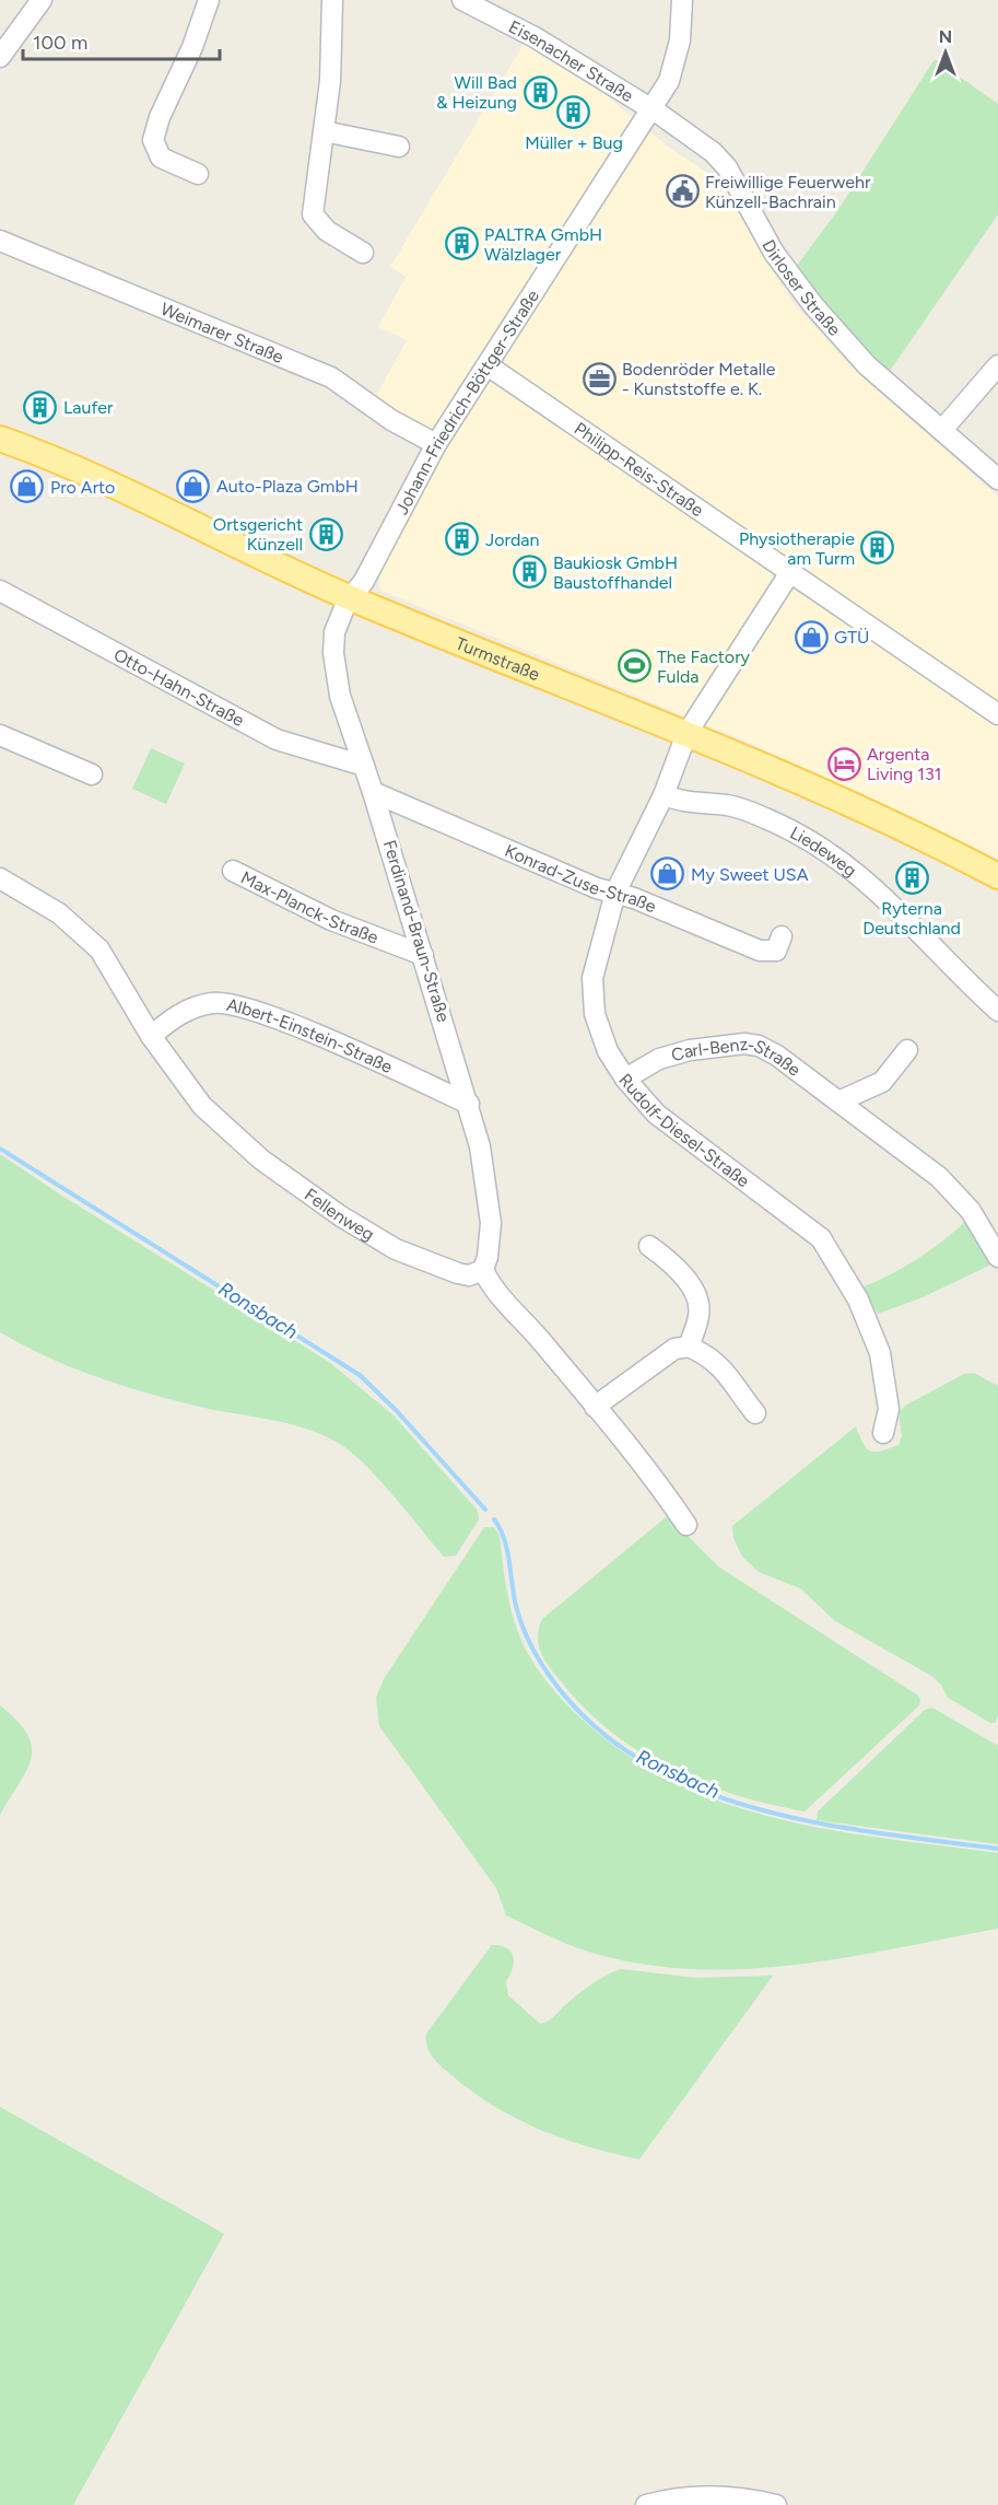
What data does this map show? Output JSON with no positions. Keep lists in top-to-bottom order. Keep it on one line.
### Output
{"streets":{"main road":["Turmstraße"],"street":["Eisenacher Straße","Dirloser Straße","Weimarer Straße","Johann-Friedrich-Böttger-Straße","Philipp-Reis-Straße","Otto-Hahn-Straße","Liedeweg","Konrad-Zuse-Straße","Max-Planck-Straße","Ferdinand-Braun-Straße","Albert-Einstein-Straße","Carl-Benz-Straße","Rudolf-Diesel-Straße","Fellenweg"]},"crossings":[["Eisenacher Straße","Dirloser Straße"],["Eisenacher Straße","Johann-Friedrich-Böttger-Straße"],["Dirloser Straße","Johann-Friedrich-Böttger-Straße"],["Weimarer Straße","Johann-Friedrich-Böttger-Straße"],["Johann-Friedrich-Böttger-Straße","Philipp-Reis-Straße"],["Johann-Friedrich-Böttger-Straße","Turmstraße"],["Johann-Friedrich-Böttger-Straße","Ferdinand-Braun-Straße"],["Turmstraße","Ferdinand-Braun-Straße"],["Otto-Hahn-Straße","Ferdinand-Braun-Straße"],["Liedeweg","Rudolf-Diesel-Straße"],["Konrad-Zuse-Straße","Ferdinand-Braun-Straße"],["Konrad-Zuse-Straße","Rudolf-Diesel-Straße"],["Max-Planck-Straße","Ferdinand-Braun-Straße"],["Ferdinand-Braun-Straße","Albert-Einstein-Straße"],["Ferdinand-Braun-Straße","Fellenweg"],["Albert-Einstein-Straße","Fellenweg"],["Carl-Benz-Straße","Rudolf-Diesel-Straße"]],"water":["Ronsbach"],"places":{"building":["Will Bad & Heizung","Müller + Bug","PALTRA GmbH Wälzlager","Laufer","Ortsgericht Künzell","Jordan","Physiotherapie am Turm","Baukiosk GmbH Baustoffhandel","Ryterna Deutschland"],"public building":["Freiwillige Feuerwehr Künzell-Bachrain"],"office":["Bodenröder Metalle - Kunststoffe e. K."],"shop":["Auto-Plaza GmbH","Pro Arto","GTÜ","My Sweet USA"],"sports":["The Factory Fulda"],"hotel":["Argenta Living 131"]},"scale_bar":"100 m","north":"top"}
